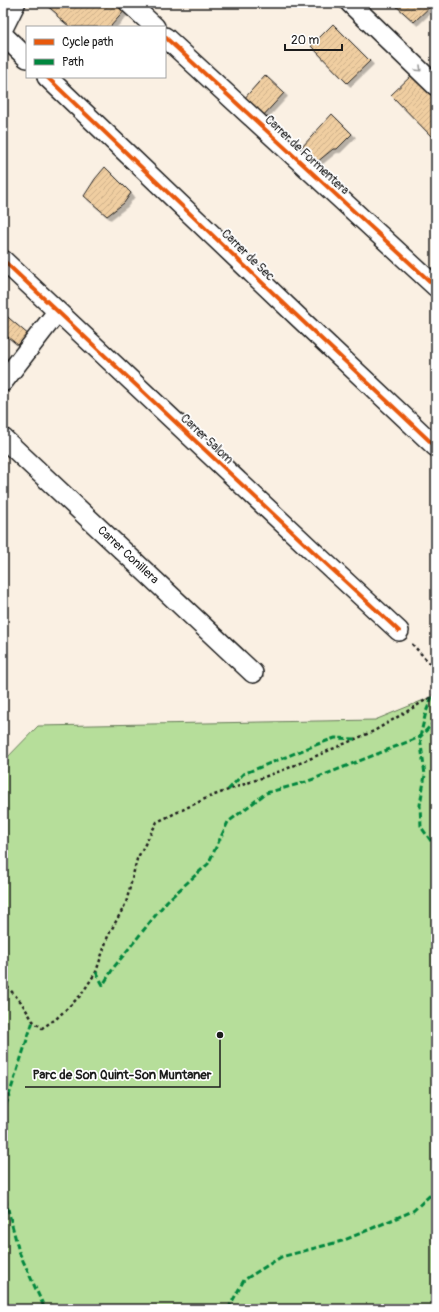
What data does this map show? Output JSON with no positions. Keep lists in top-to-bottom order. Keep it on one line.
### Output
{"streets":{"street":["Carrer de Formentera","Carrer de Sec","Carrer Salom","Carrer Conillera"]},"places":["Parc de Son Quint-Son Muntaner"],"legend":["Cycle path","Path"],"scale_bar":"20 m"}
